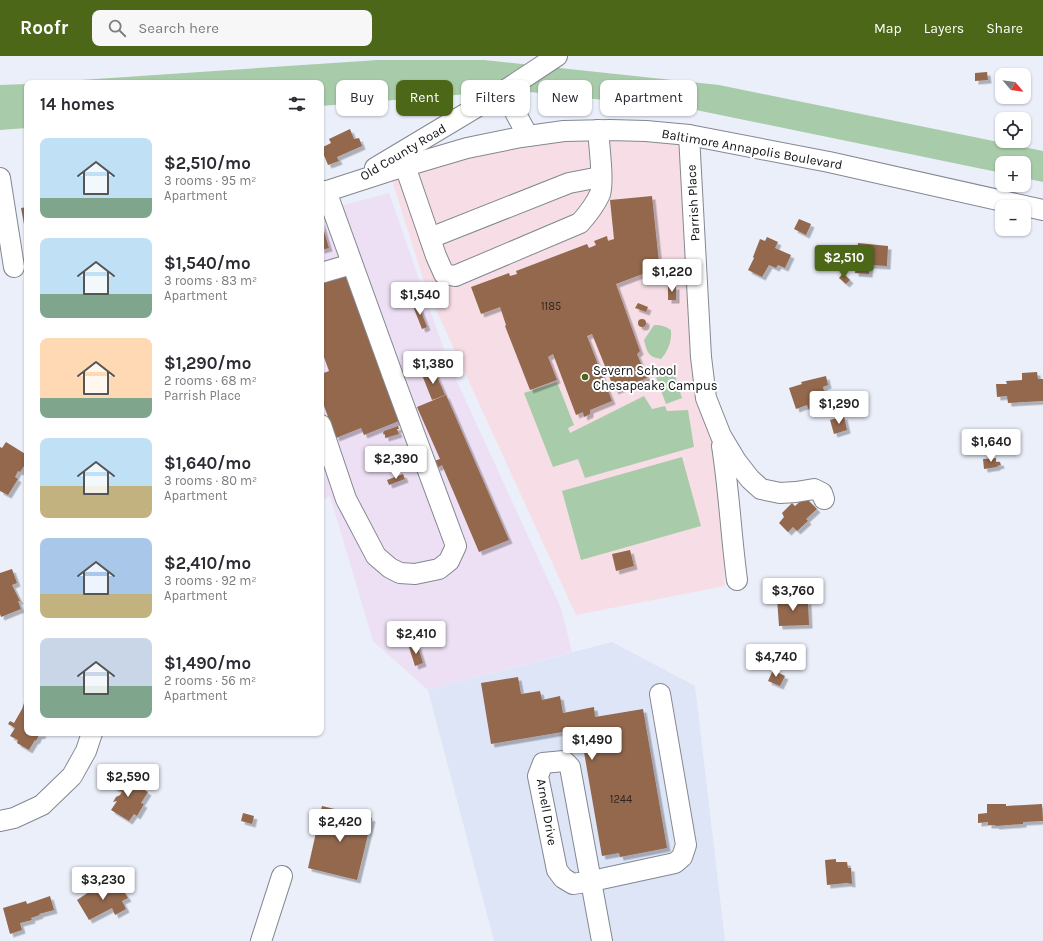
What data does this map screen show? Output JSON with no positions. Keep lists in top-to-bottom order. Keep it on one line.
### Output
{"streets":{"street":["Baltimore Annapolis Boulevard","Old County Road","Parrish Place","Arnell Drive"]},"crossings":[["Baltimore Annapolis Boulevard","Old County Road"],["Baltimore Annapolis Boulevard","Parrish Place"]],"places":["Severn School Chesapeake Campus"],"house_numbers":["1185","1244"],"north":"bottom right","page":{"header":"Roofr","search":"Search here","nav":["Map","Layers","Share"],"map_buttons":["+","−"],"chip":["Buy","Rent","Filters","New","Apartment"],"heading":"14 homes","list":[{"name":"$2,510/mo","note":"3 rooms · 95 m² · Apartment"},{"name":"$1,540/mo","note":"3 rooms · 83 m² · Apartment"},{"name":"$1,290/mo","note":"2 rooms · 68 m² · Parrish Place"},{"name":"$1,640/mo","note":"3 rooms · 80 m² · Apartment"},{"name":"$2,410/mo","note":"3 rooms · 92 m² · Apartment"},{"name":"$1,490/mo","note":"2 rooms · 56 m² · Apartment"}],"price":["$2,510","$1,220","$1,540","$1,380","$1,290","$1,640","$2,390","$3,760","$2,410","$4,740","$1,490","$2,590","$2,420","$3,230"]}}
